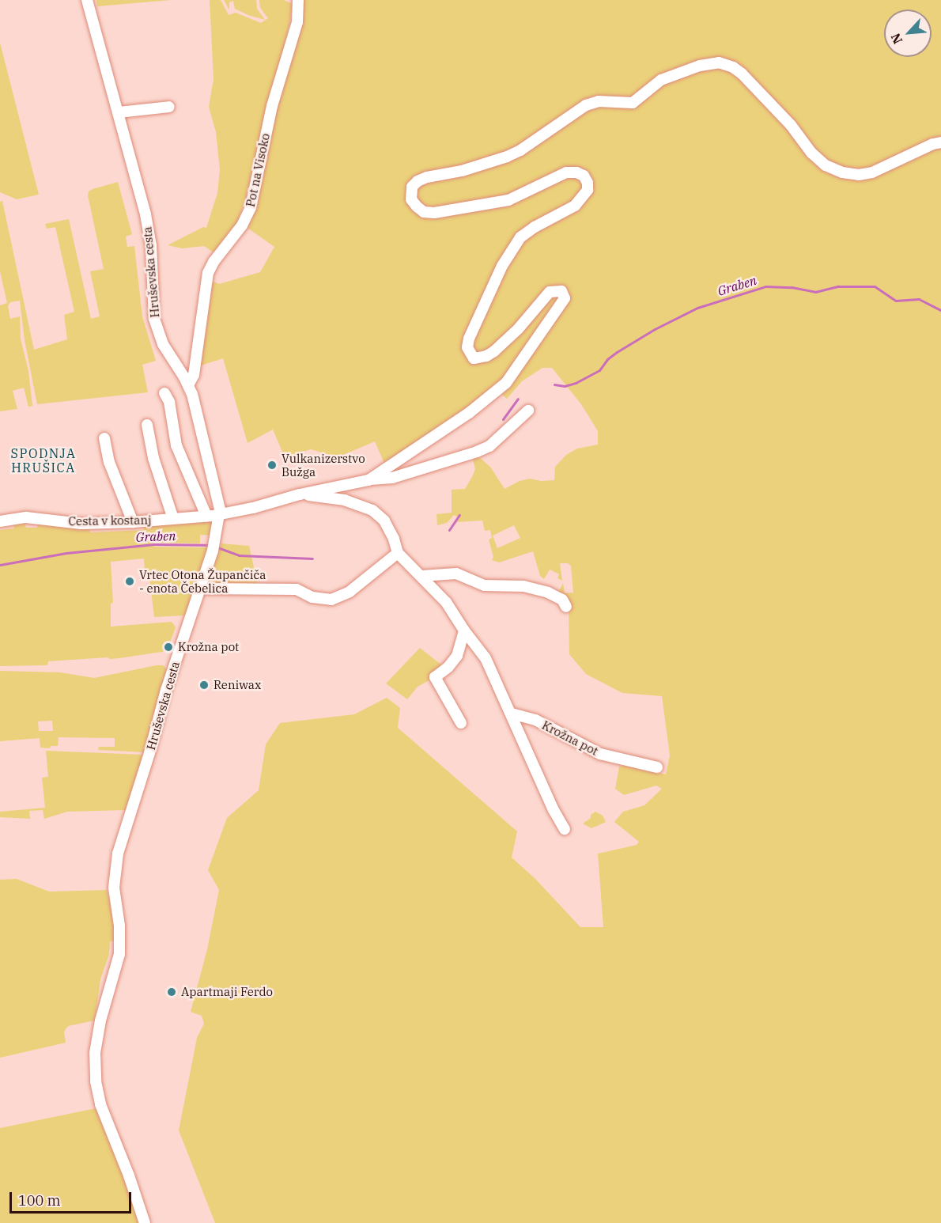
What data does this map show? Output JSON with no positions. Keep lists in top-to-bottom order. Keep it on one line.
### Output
{"streets":{"street":["Pot na Visoko","Hruševska cesta","Cesta v kostanj","Krožna pot"]},"crossings":[["Pot na Visoko","Hruševska cesta"],["Hruševska cesta","Cesta v kostanj"]],"districts":["SPODNJA HRUŠICA"],"water":["Graben"],"places":["Vulkanizerstvo Bužga","Vrtec Otona Župančiča - enota Čebelica","Krožna pot","Reniwax","Apartmaji Ferdo"],"scale_bar":"100 m","north":"bottom left"}
